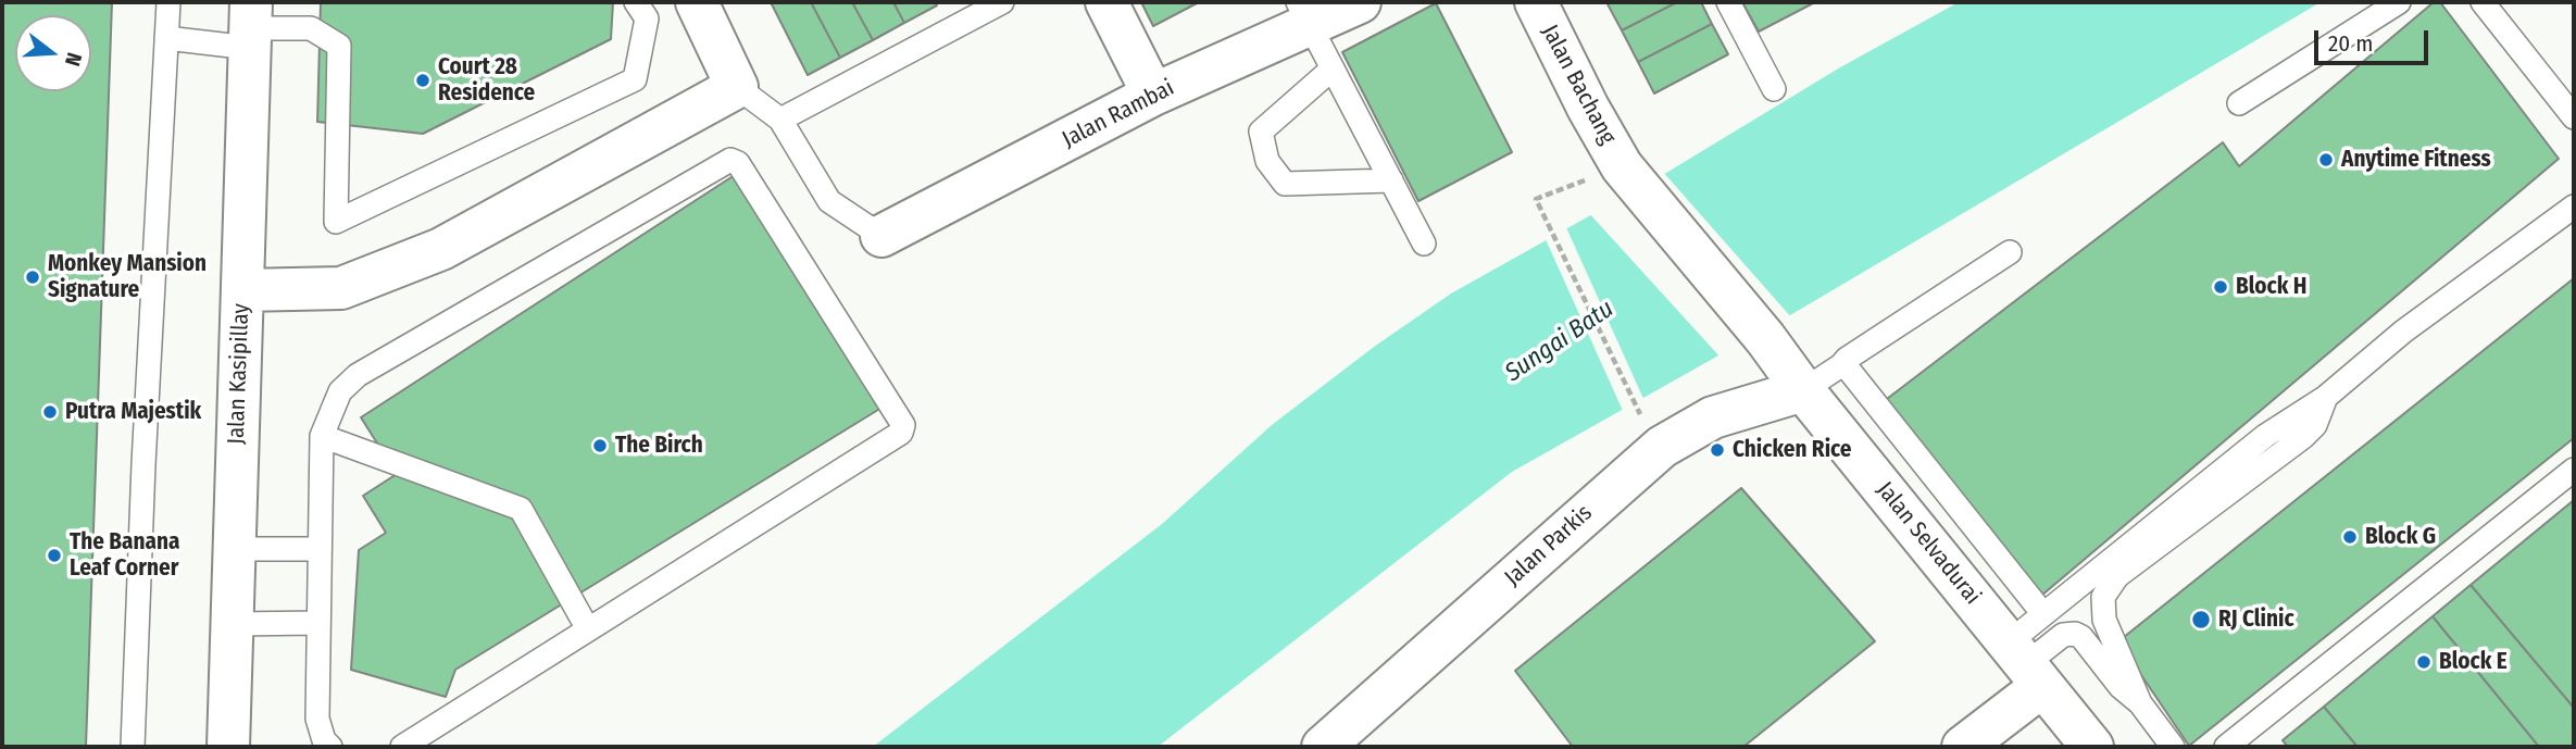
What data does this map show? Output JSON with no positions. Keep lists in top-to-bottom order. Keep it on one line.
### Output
{"streets":{"street":["Jalan Bachang","Jalan Rambai","Jalan Kasipillay","Jalan Selvadurai","Jalan Parkis"]},"crossings":[["Jalan Bachang","Jalan Selvadurai"],["Jalan Selvadurai","Jalan Parkis"]],"water":["Sungai Batu"],"places":["Court 28 Residence","Anytime Fitness","Monkey Mansion Signature","Block H","Putra Majestik","The Birch","Chicken Rice","Block G","The Banana Leaf Corner","RJ Clinic","Block E"],"scale_bar":"20 m","north":"right"}
